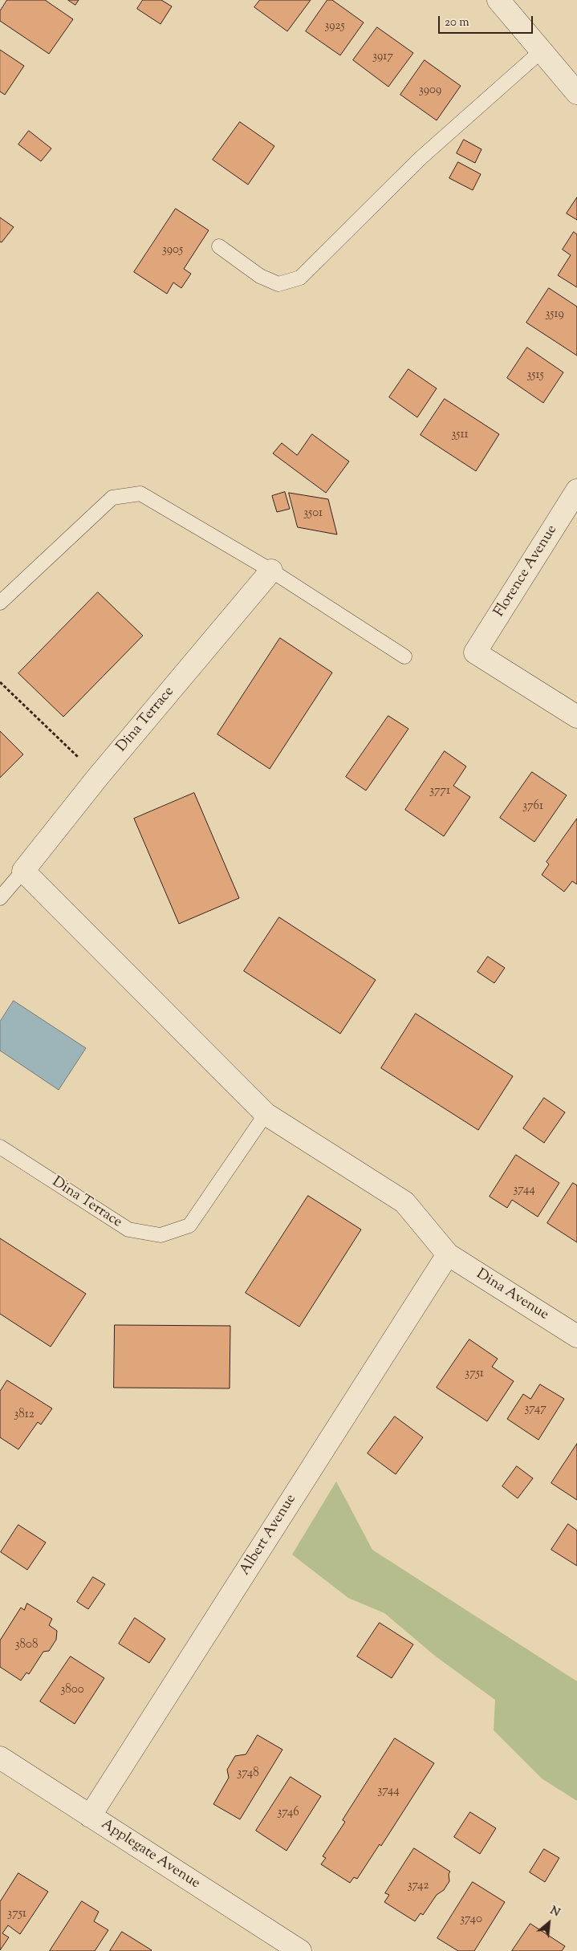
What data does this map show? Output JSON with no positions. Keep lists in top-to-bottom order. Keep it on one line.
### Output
{"streets":{"street":["Florence Avenue","Dina Terrace","Dina Avenue","Albert Avenue","Applegate Avenue"]},"crossings":[["Dina Avenue","Albert Avenue"],["Albert Avenue","Applegate Avenue"]],"house_numbers":["3925","3917","3909","3905","3519","3515","3511","3501","3771","3761","3744","3751","3747","3812","3808","3800","3748","3744","3746","3742","3751","3740"],"scale_bar":"20 m","north":"top right"}
